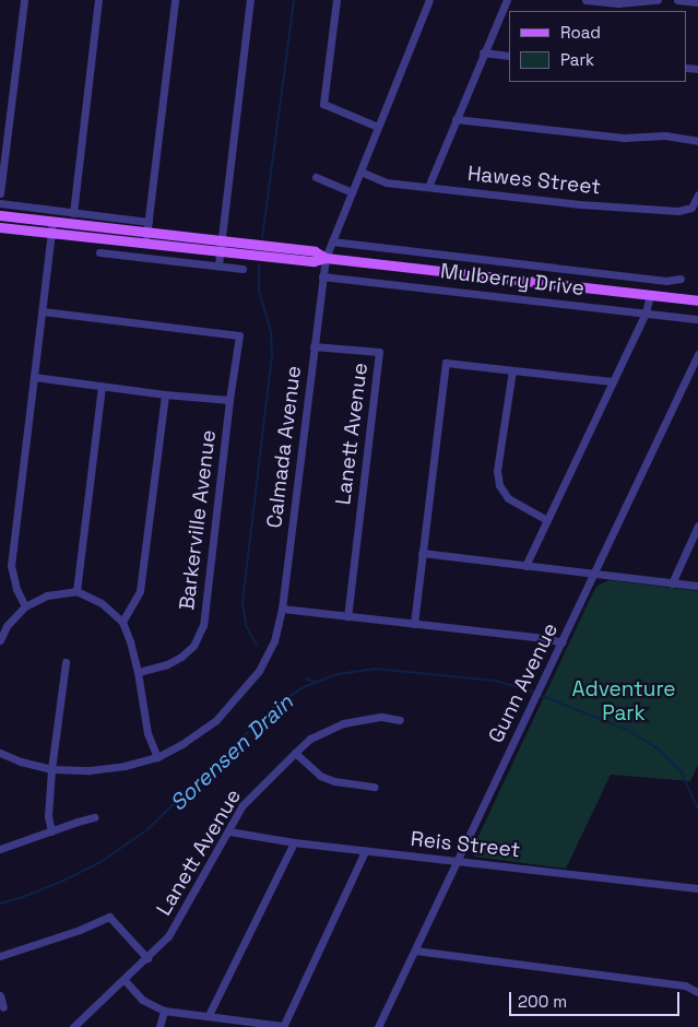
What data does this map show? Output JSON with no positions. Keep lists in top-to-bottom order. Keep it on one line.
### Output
{"streets":{"main road":["Mulberry Drive"],"street":["Hawes Street","Lanett Avenue","Calmada Avenue","Barkerville Avenue","Gunn Avenue","Reis Street"]},"crossings":[["Hawes Street","Calmada Avenue"],["Mulberry Drive","Calmada Avenue"],["Lanett Avenue","Calmada Avenue"],["Lanett Avenue","Reis Street"],["Gunn Avenue","Reis Street"]],"water":["Sorensen Drain"],"parks":["Adventure Park"],"legend":["Road","Park"],"scale_bar":"200 m"}
